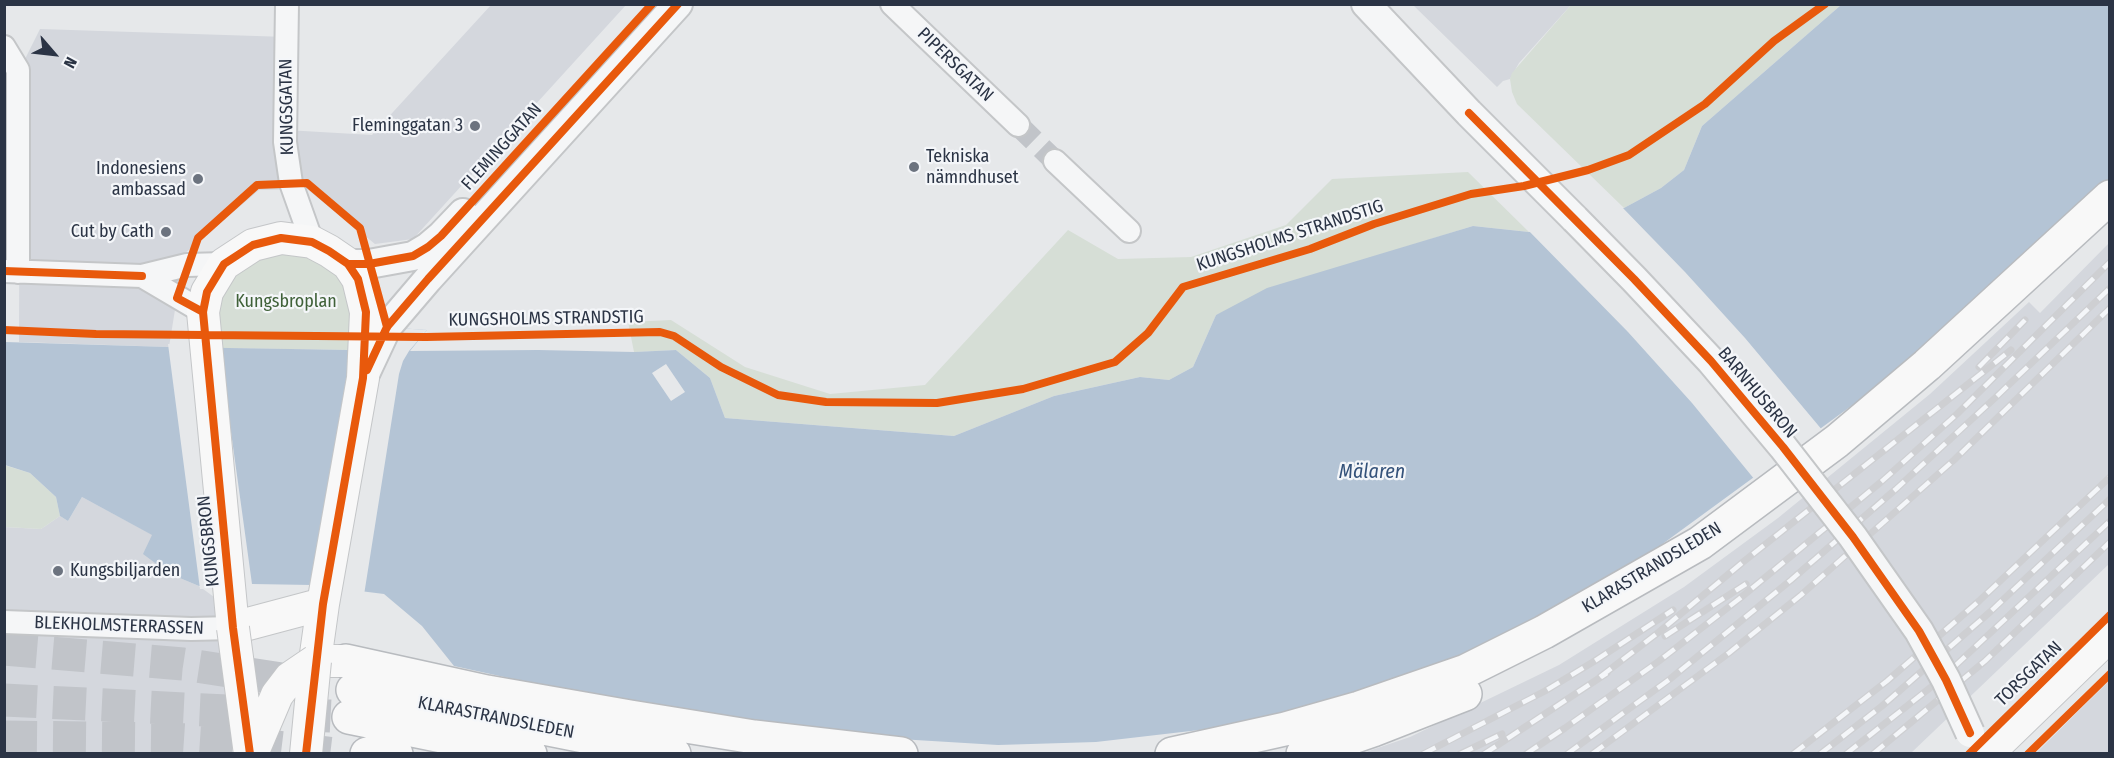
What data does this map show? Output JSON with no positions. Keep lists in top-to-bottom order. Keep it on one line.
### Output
{"streets":{"highway":["KLARASTRANDSLEDEN"],"main road":["KUNGSBRON","TORSGATAN"],"street":["PIPERSGATAN","KUNGSGATAN","FLEMINGGATAN","BARNHUSBRON","BLEKHOLMSTERRASSEN"],"cycle path":["KUNGSHOLMS STRANDSTIG"]},"crossings":[["BARNHUSBRON","TORSGATAN"],["KUNGSBRON","BLEKHOLMSTERRASSEN"]],"water":["Mälaren"],"parks":["Kungsbroplan"],"places":["Fleminggatan 3","Tekniska nämndhuset","Indonesiens ambassad","Cut by Cath","Kungsbiljarden"],"north":"bottom right"}
